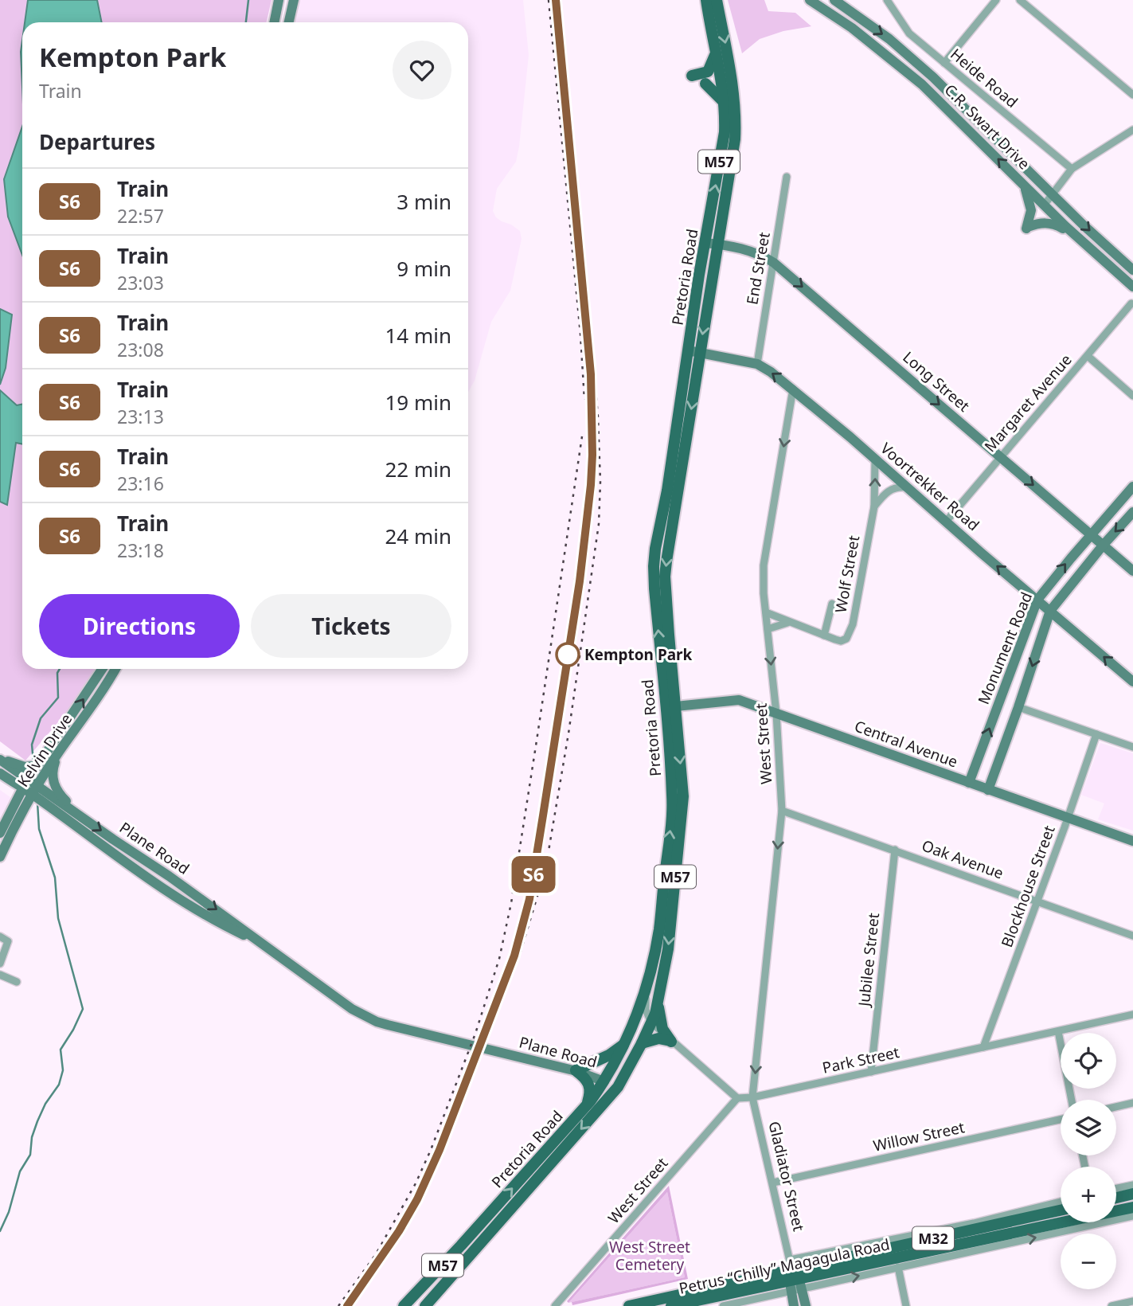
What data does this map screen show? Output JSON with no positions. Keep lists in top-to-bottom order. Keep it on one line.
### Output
{"streets":{"main road":["C.R. Swart Drive","M57","Pretoria Road","Long Street","Voortrekker Road","Monument Road","Central Avenue","Kelvin Drive","Plane Road","Gladiator Street","M32","Petrus “Chilly” Magagula Road"],"street":["Heide Road","End Street","Margaret Avenue","Wolf Street","West Street","Oak Avenue","Blockhouse Street","Jubilee Street","Park Street","Willow Street"]},"crossings":[["End Street","Long Street"],["End Street","Voortrekker Road"],["Pretoria Road","Long Street"],["Pretoria Road","Voortrekker Road"],["Pretoria Road","Central Avenue"],["Pretoria Road","Plane Road"],["Long Street","Margaret Avenue"],["Long Street","Monument Road"],["Margaret Avenue","Voortrekker Road"],["Voortrekker Road","Wolf Street"],["Voortrekker Road","Monument Road"],["Voortrekker Road","West Street"],["Monument Road","Central Avenue"],["West Street","Central Avenue"],["West Street","Oak Avenue"],["West Street","Park Street"],["West Street","Gladiator Street"],["Central Avenue","Blockhouse Street"],["Kelvin Drive","Plane Road"],["Oak Avenue","Blockhouse Street"],["Oak Avenue","Jubilee Street"],["Blockhouse Street","Park Street"],["Jubilee Street","Park Street"],["Park Street","Gladiator Street"],["Willow Street","Gladiator Street"],["Gladiator Street","Petrus “Chilly” Magagula Road"]],"one_way":["Long Street","Voortrekker Road","West Street"],"parks":["West Street Cemetery"],"places":["Kempton Park"],"page":{"on_map":"S6","heading":[["Kempton Park","Train"],"Departures"],"list":[{"mark":"S6","name":"Train","note":"22:57","value":"3 min"},{"mark":"S6","name":"Train","note":"23:03","value":"9 min"},{"mark":"S6","name":"Train","note":"23:08","value":"14 min"},{"mark":"S6","name":"Train","note":"23:13","value":"19 min"},{"mark":"S6","name":"Train","note":"23:16","value":"22 min"},{"mark":"S6","name":"Train","note":"23:18","value":"24 min"}],"buttons":["Directions","Tickets"],"map_buttons":["+","−"]}}
